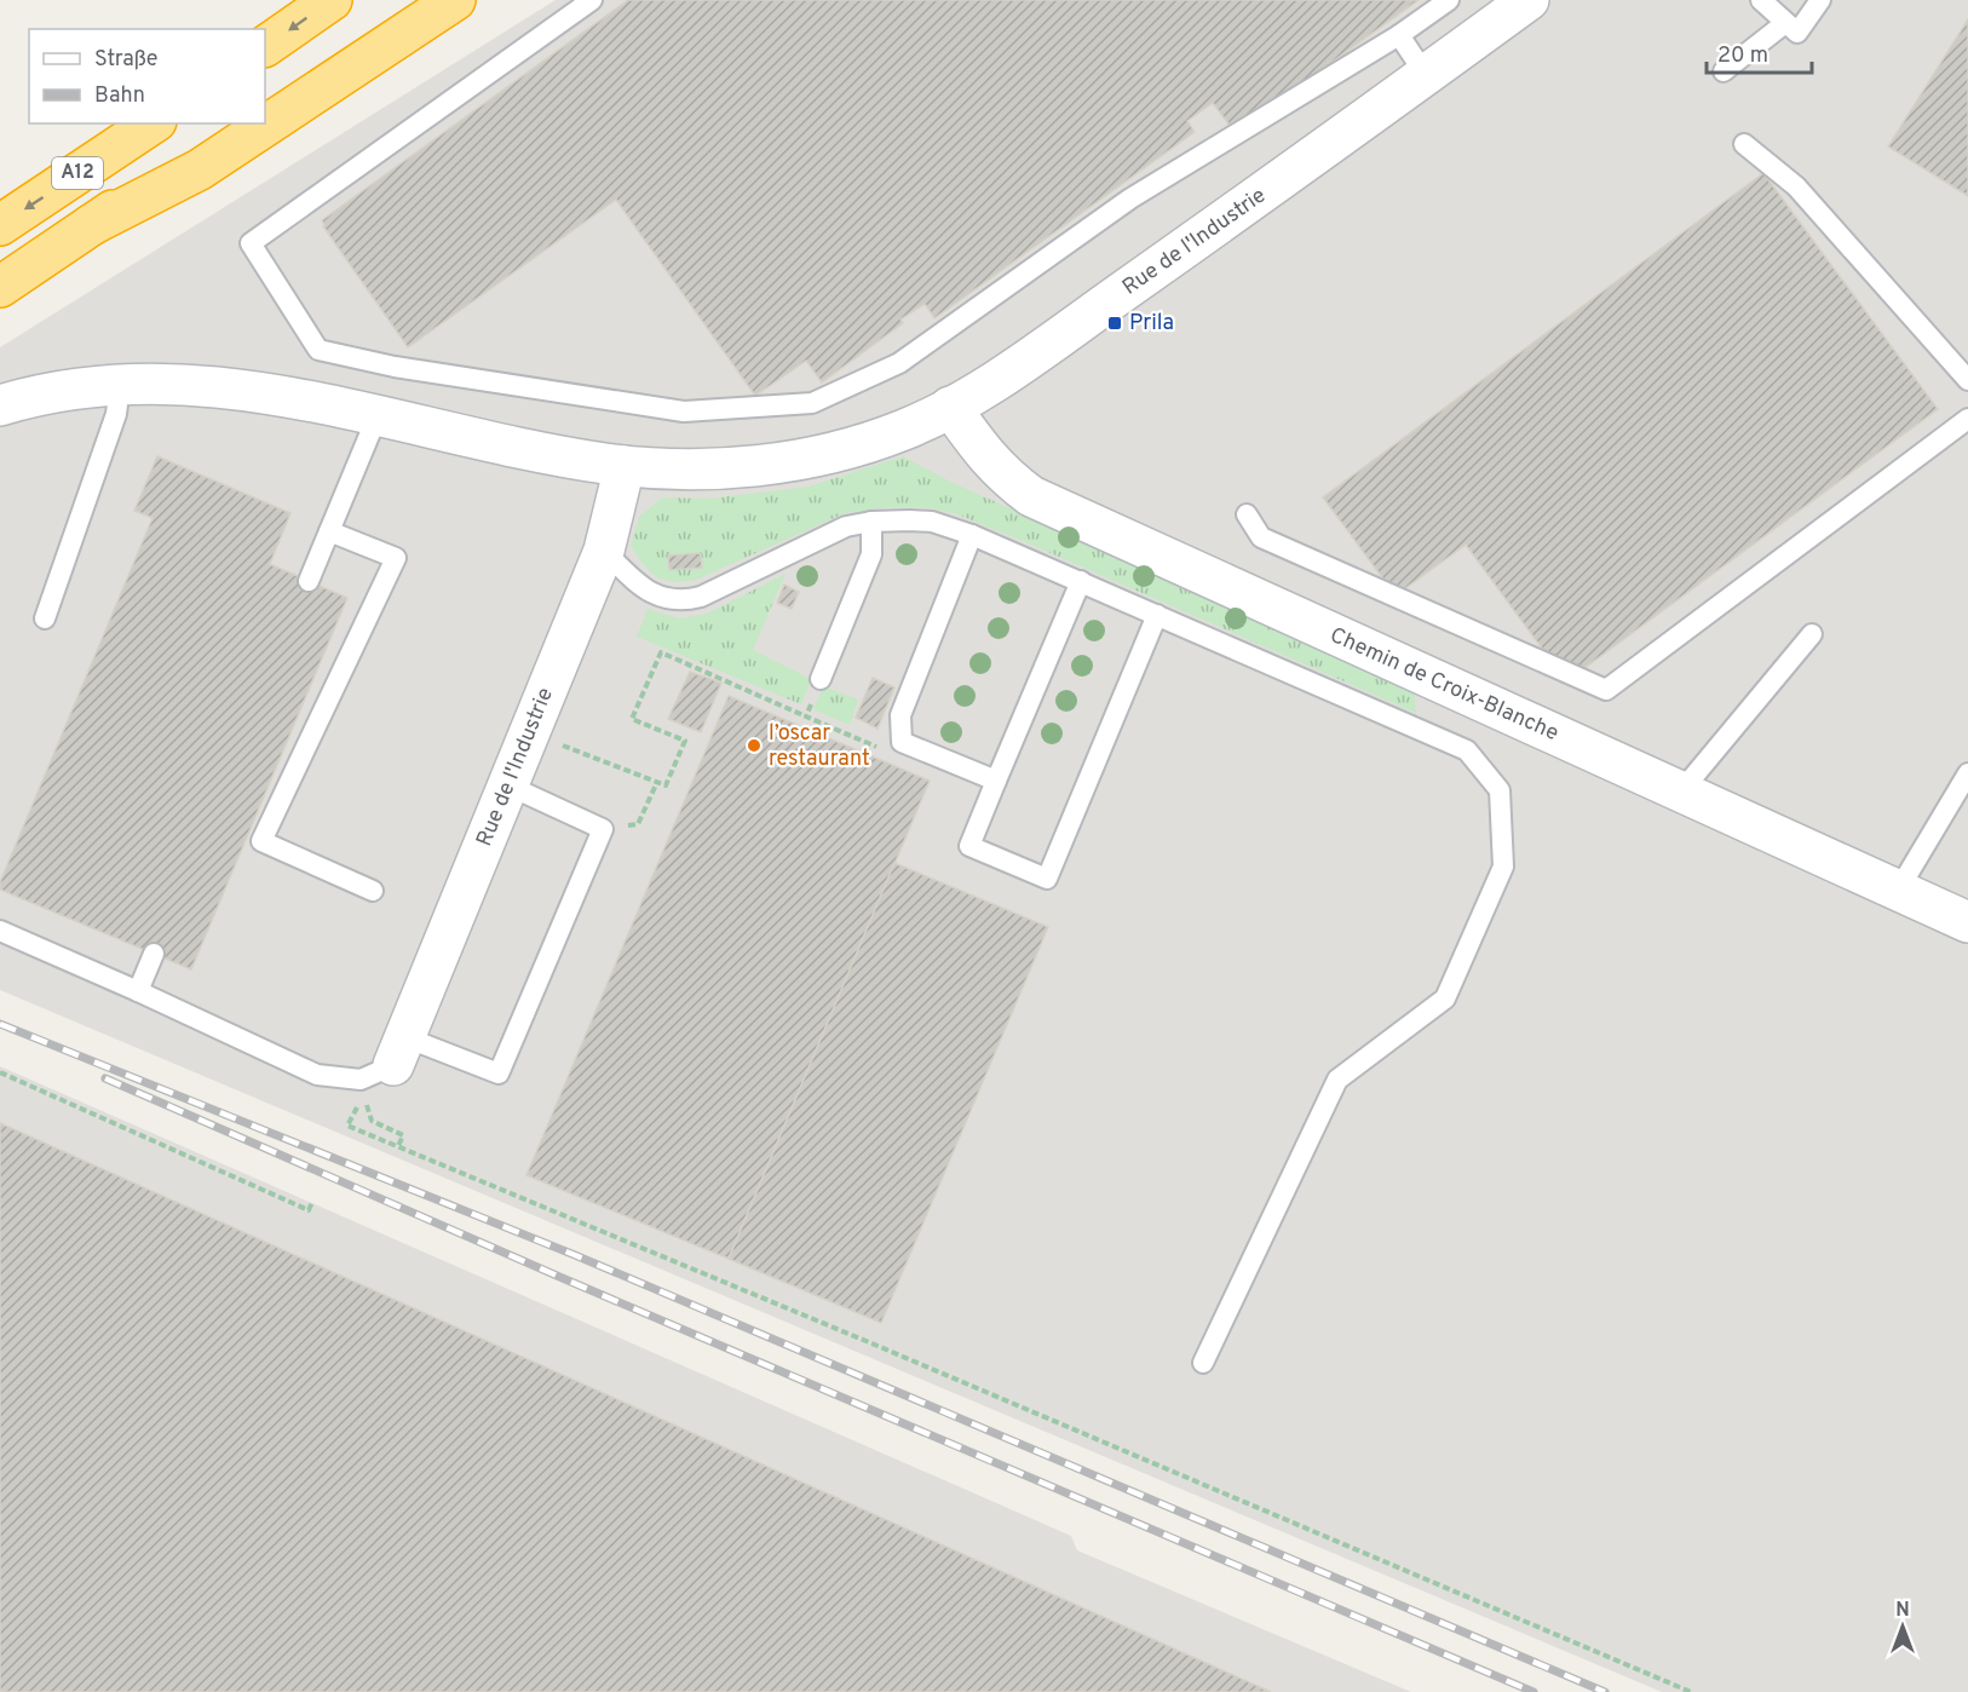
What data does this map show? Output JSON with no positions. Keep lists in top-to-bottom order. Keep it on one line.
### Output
{"streets":{"highway":["A12"],"street":["Rue de l'Industrie","Chemin de Croix-Blanche"]},"crossings":[["Rue de l'Industrie","Chemin de Croix-Blanche"]],"places":{"transit":["Prila"],"other":["l’oscar restaurant"]},"legend":["Straße","Bahn"],"scale_bar":"20 m","north":"top"}
